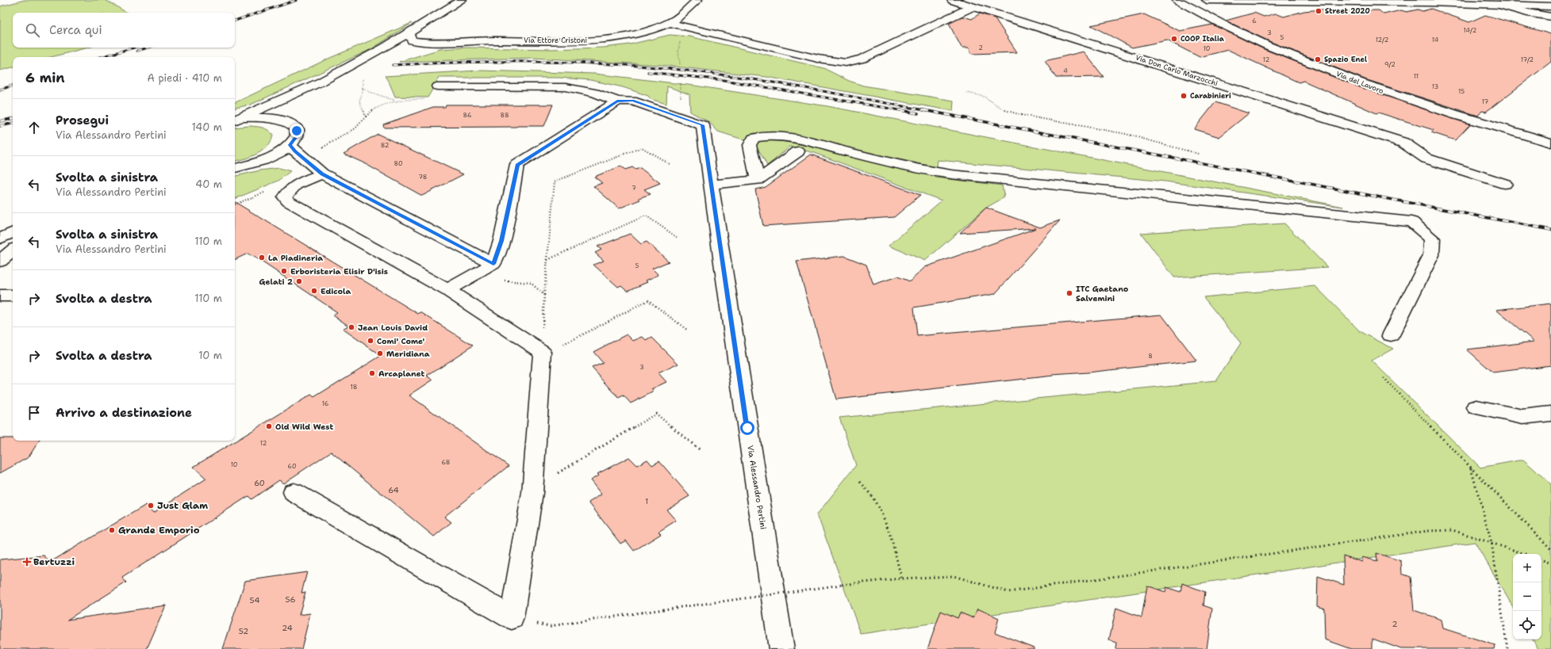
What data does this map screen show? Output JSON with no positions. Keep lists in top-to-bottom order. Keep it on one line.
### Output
{"streets":{"street":["Via Ettore Cristoni","Via Don Carlo Marzocchi","Via del Lavoro","Via Alessandro Pertini"]},"places":{"other":["Street 2020","COOP Italia","Spazio Enel","Carabinieri","La Piadineria","Erboristeria Elisir D'isis","Gelati 2","Edicola","ITC Gaetano Salvemini","Jean Louis David","Comi' Come'","Meridiana","Arcaplanet","Old Wild West","Just Glam","Grande Emporio"],"health":["Bertuzzi"]},"house_numbers":["6","14/2","3","5","12/2","14","2","10","12","17/2","9/2","4","11","13","15","17","86","88","82","80","78","7","5","8","3","18","16","12","68","10","60","60","64","1","56","54","2","24","52"],"page":{"search":"Cerca qui","heading":["6 min","A piedi · 410 m"],"list":[["Prosegui","Via Alessandro Pertini","140 m"],["Svolta a sinistra","Via Alessandro Pertini","40 m"],["Svolta a sinistra","Via Alessandro Pertini","110 m"],["Svolta a destra","110 m"],["Svolta a destra","10 m"],"Arrivo a destinazione"],"map_buttons":["+","−"]}}
